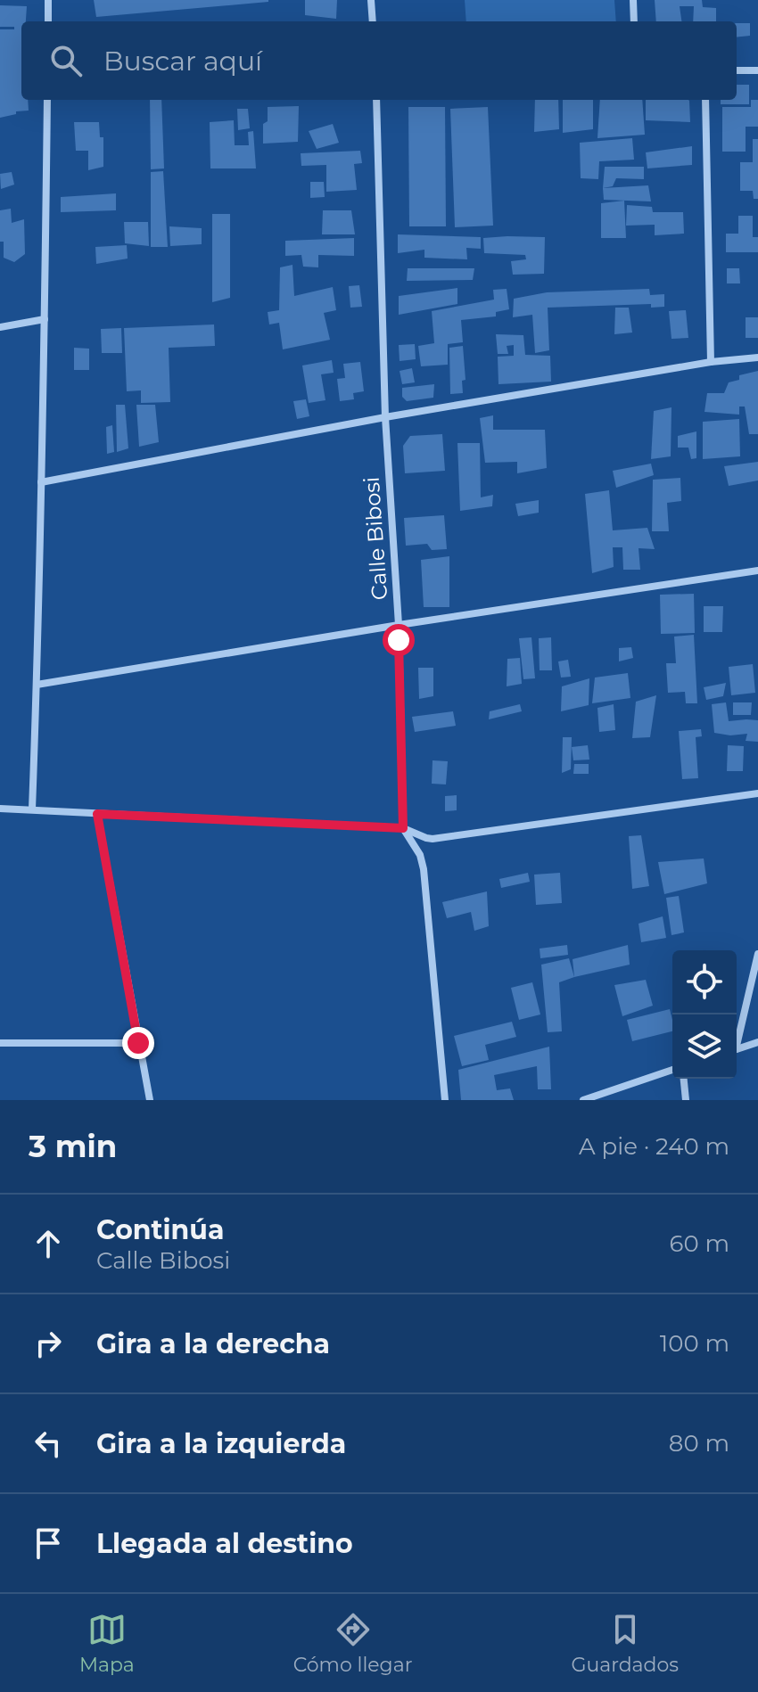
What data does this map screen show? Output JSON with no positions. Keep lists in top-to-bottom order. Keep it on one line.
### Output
{"streets":{"street":["Calle Bibosi"]},"page":{"search":"Buscar aquí","heading":["3 min","A pie · 240 m"],"list":[["Continúa","Calle Bibosi","60 m"],["Gira a la derecha","100 m"],["Gira a la izquierda","80 m"],"Llegada al destino"],"nav":["Mapa","Cómo llegar","Guardados"]}}
